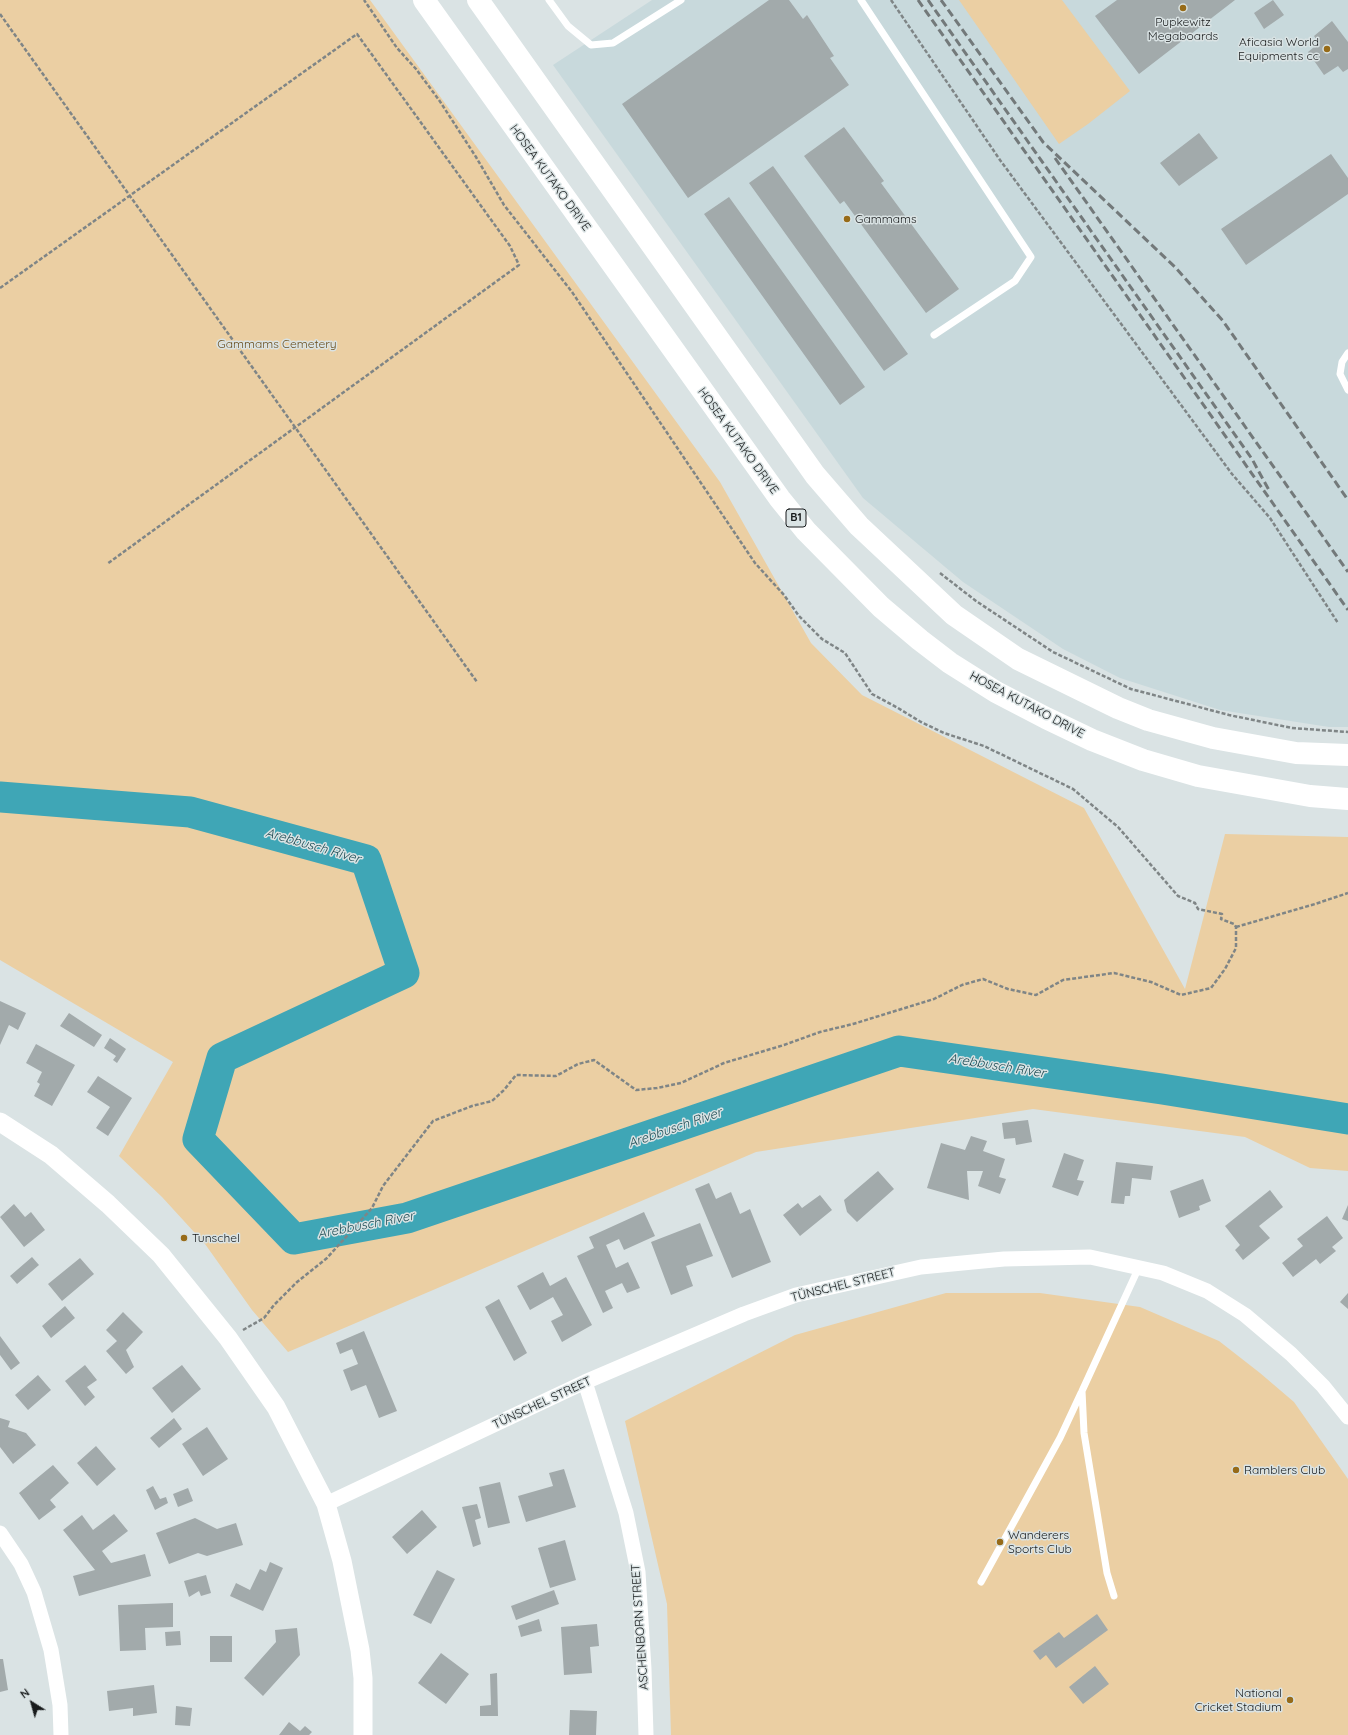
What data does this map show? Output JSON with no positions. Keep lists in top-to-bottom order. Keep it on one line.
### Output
{"streets":{"main road":["HOSEA KUTAKO DRIVE","B1"],"street":["TÜNSCHEL STREET","ASCHENBORN STREET"]},"crossings":[["TÜNSCHEL STREET","ASCHENBORN STREET"]],"water":["Arebbusch River"],"parks":["Gammams Cemetery"],"places":["Pupkewitz Megaboards","Aficasia World Equipments cc","Gammams","Tunschel","Ramblers Club","Wanderers Sports Club","National Cricket Stadium"],"north":"top left"}
